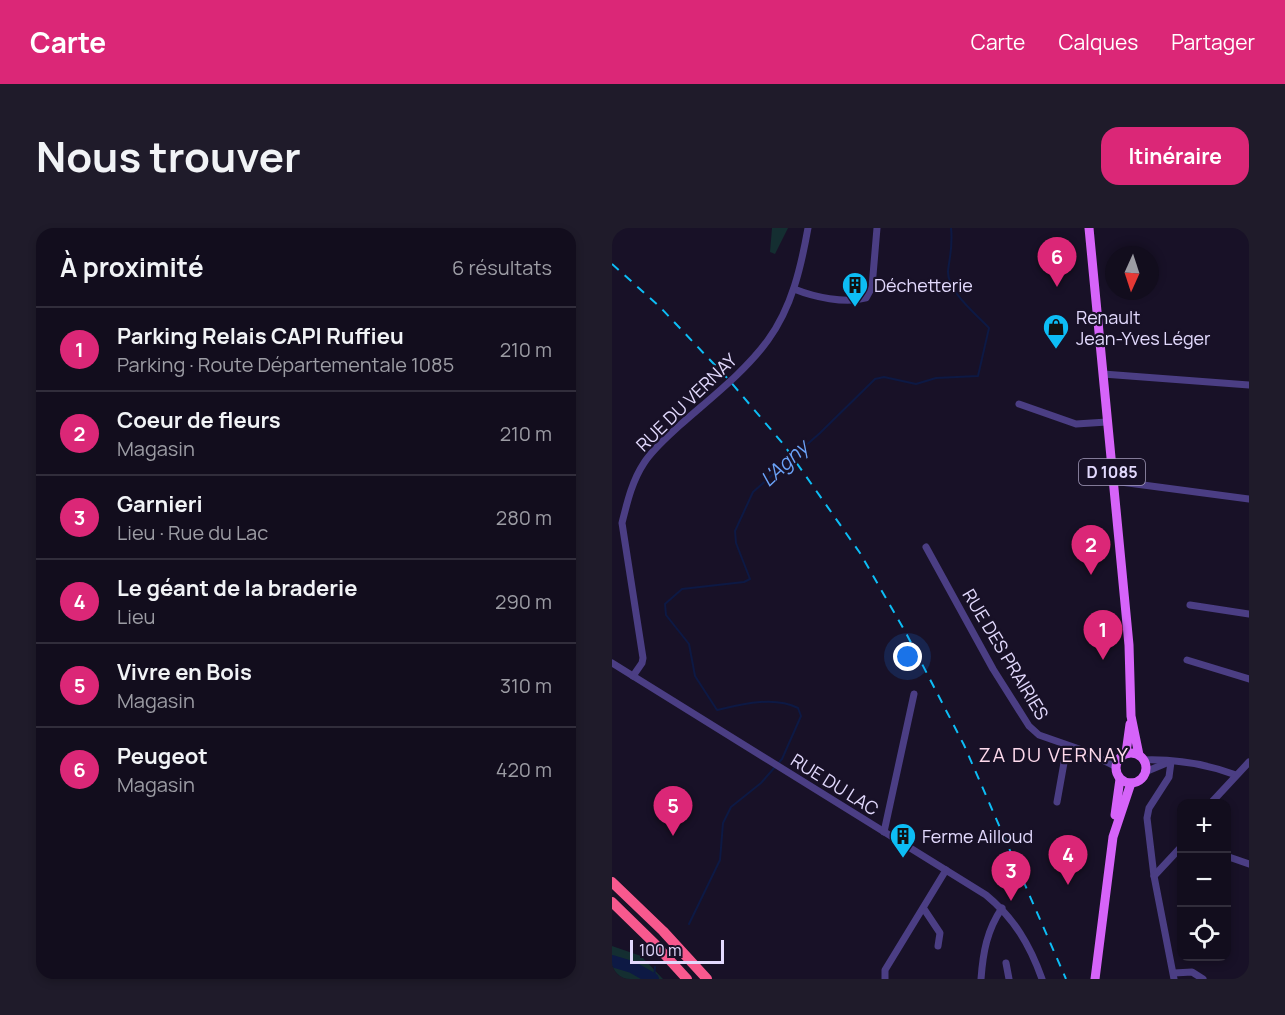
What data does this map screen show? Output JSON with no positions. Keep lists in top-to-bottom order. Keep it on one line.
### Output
{"streets":{"main road":["D 1085"],"street":["RUE DU VERNAY","RUE DES PRAIRIES","RUE DU LAC"]},"crossings":[["RUE DU VERNAY","RUE DU LAC"],["D 1085","RUE DES PRAIRIES"]],"districts":["ZA DU VERNAY"],"water":["L'Agny"],"places":{"building":["Déchetterie","Ferme Ailloud"],"shop":["Renault Jean-Yves Léger"]},"scale_bar":"100 m","north":"bottom","page":{"header":"Carte","nav":["Carte","Calques","Partager"],"title":"Nous trouver","buttons":"Itinéraire","heading":["À proximité","6 résultats"],"pins":["6","2","1","5","4","3"],"list":[{"mark":"1","name":"Parking Relais CAPI Ruffieu","note":"Parking · Route Départementale 1085","value":"210 m"},{"mark":"2","name":"Coeur de fleurs","note":"Magasin","value":"210 m"},{"mark":"3","name":"Garnieri","note":"Lieu · Rue du Lac","value":"280 m"},{"mark":"4","name":"Le géant de la braderie","note":"Lieu","value":"290 m"},{"mark":"5","name":"Vivre en Bois","note":"Magasin","value":"310 m"},{"mark":"6","name":"Peugeot","note":"Magasin","value":"420 m"}],"map_buttons":["+","−"],"scale":"100 m"}}
